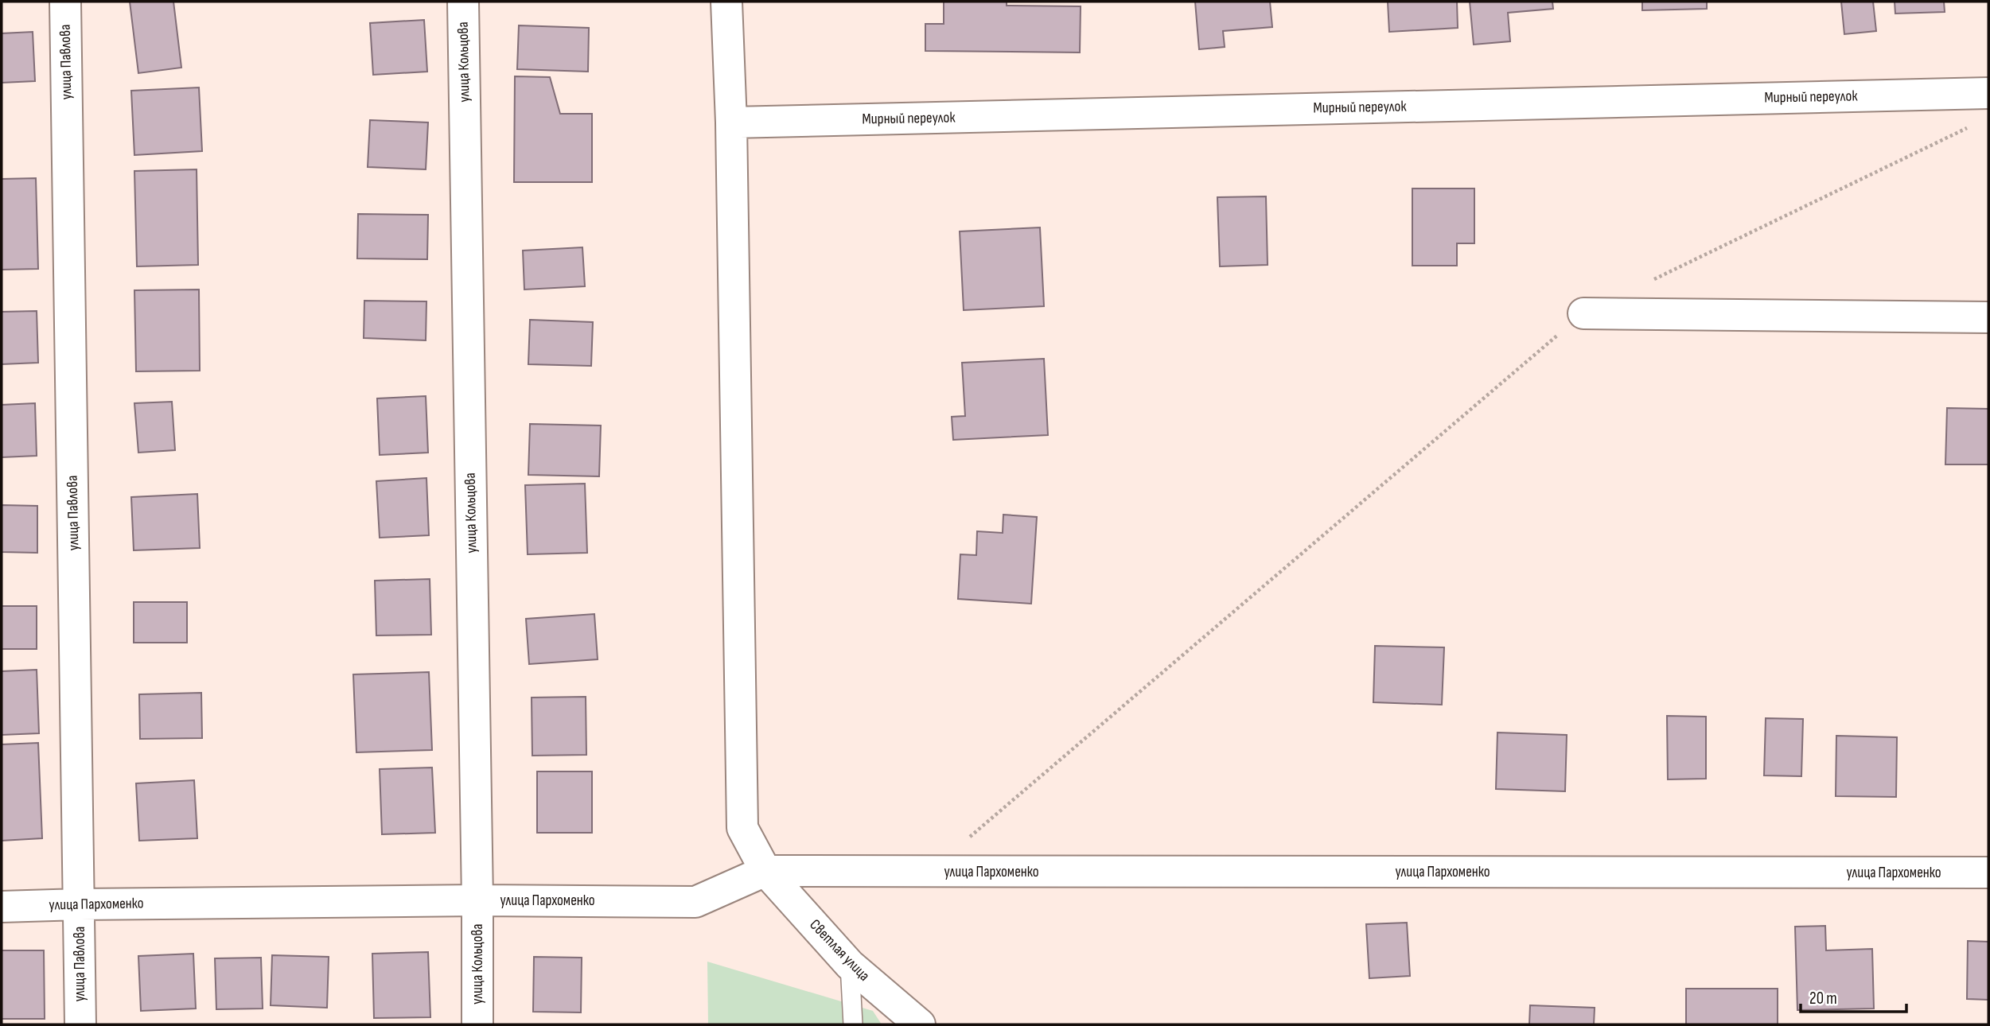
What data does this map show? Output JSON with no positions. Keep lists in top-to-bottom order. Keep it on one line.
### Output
{"streets":{"street":["улица Павлова","улица Кольцова","Мирный переулок","улица Пархоменко","Светлая улица"]},"crossings":[["улица Павлова","улица Пархоменко"],["улица Кольцова","улица Пархоменко"],["Мирный переулок","Светлая улица"],["улица Пархоменко","Светлая улица"]],"scale_bar":"20 m"}
